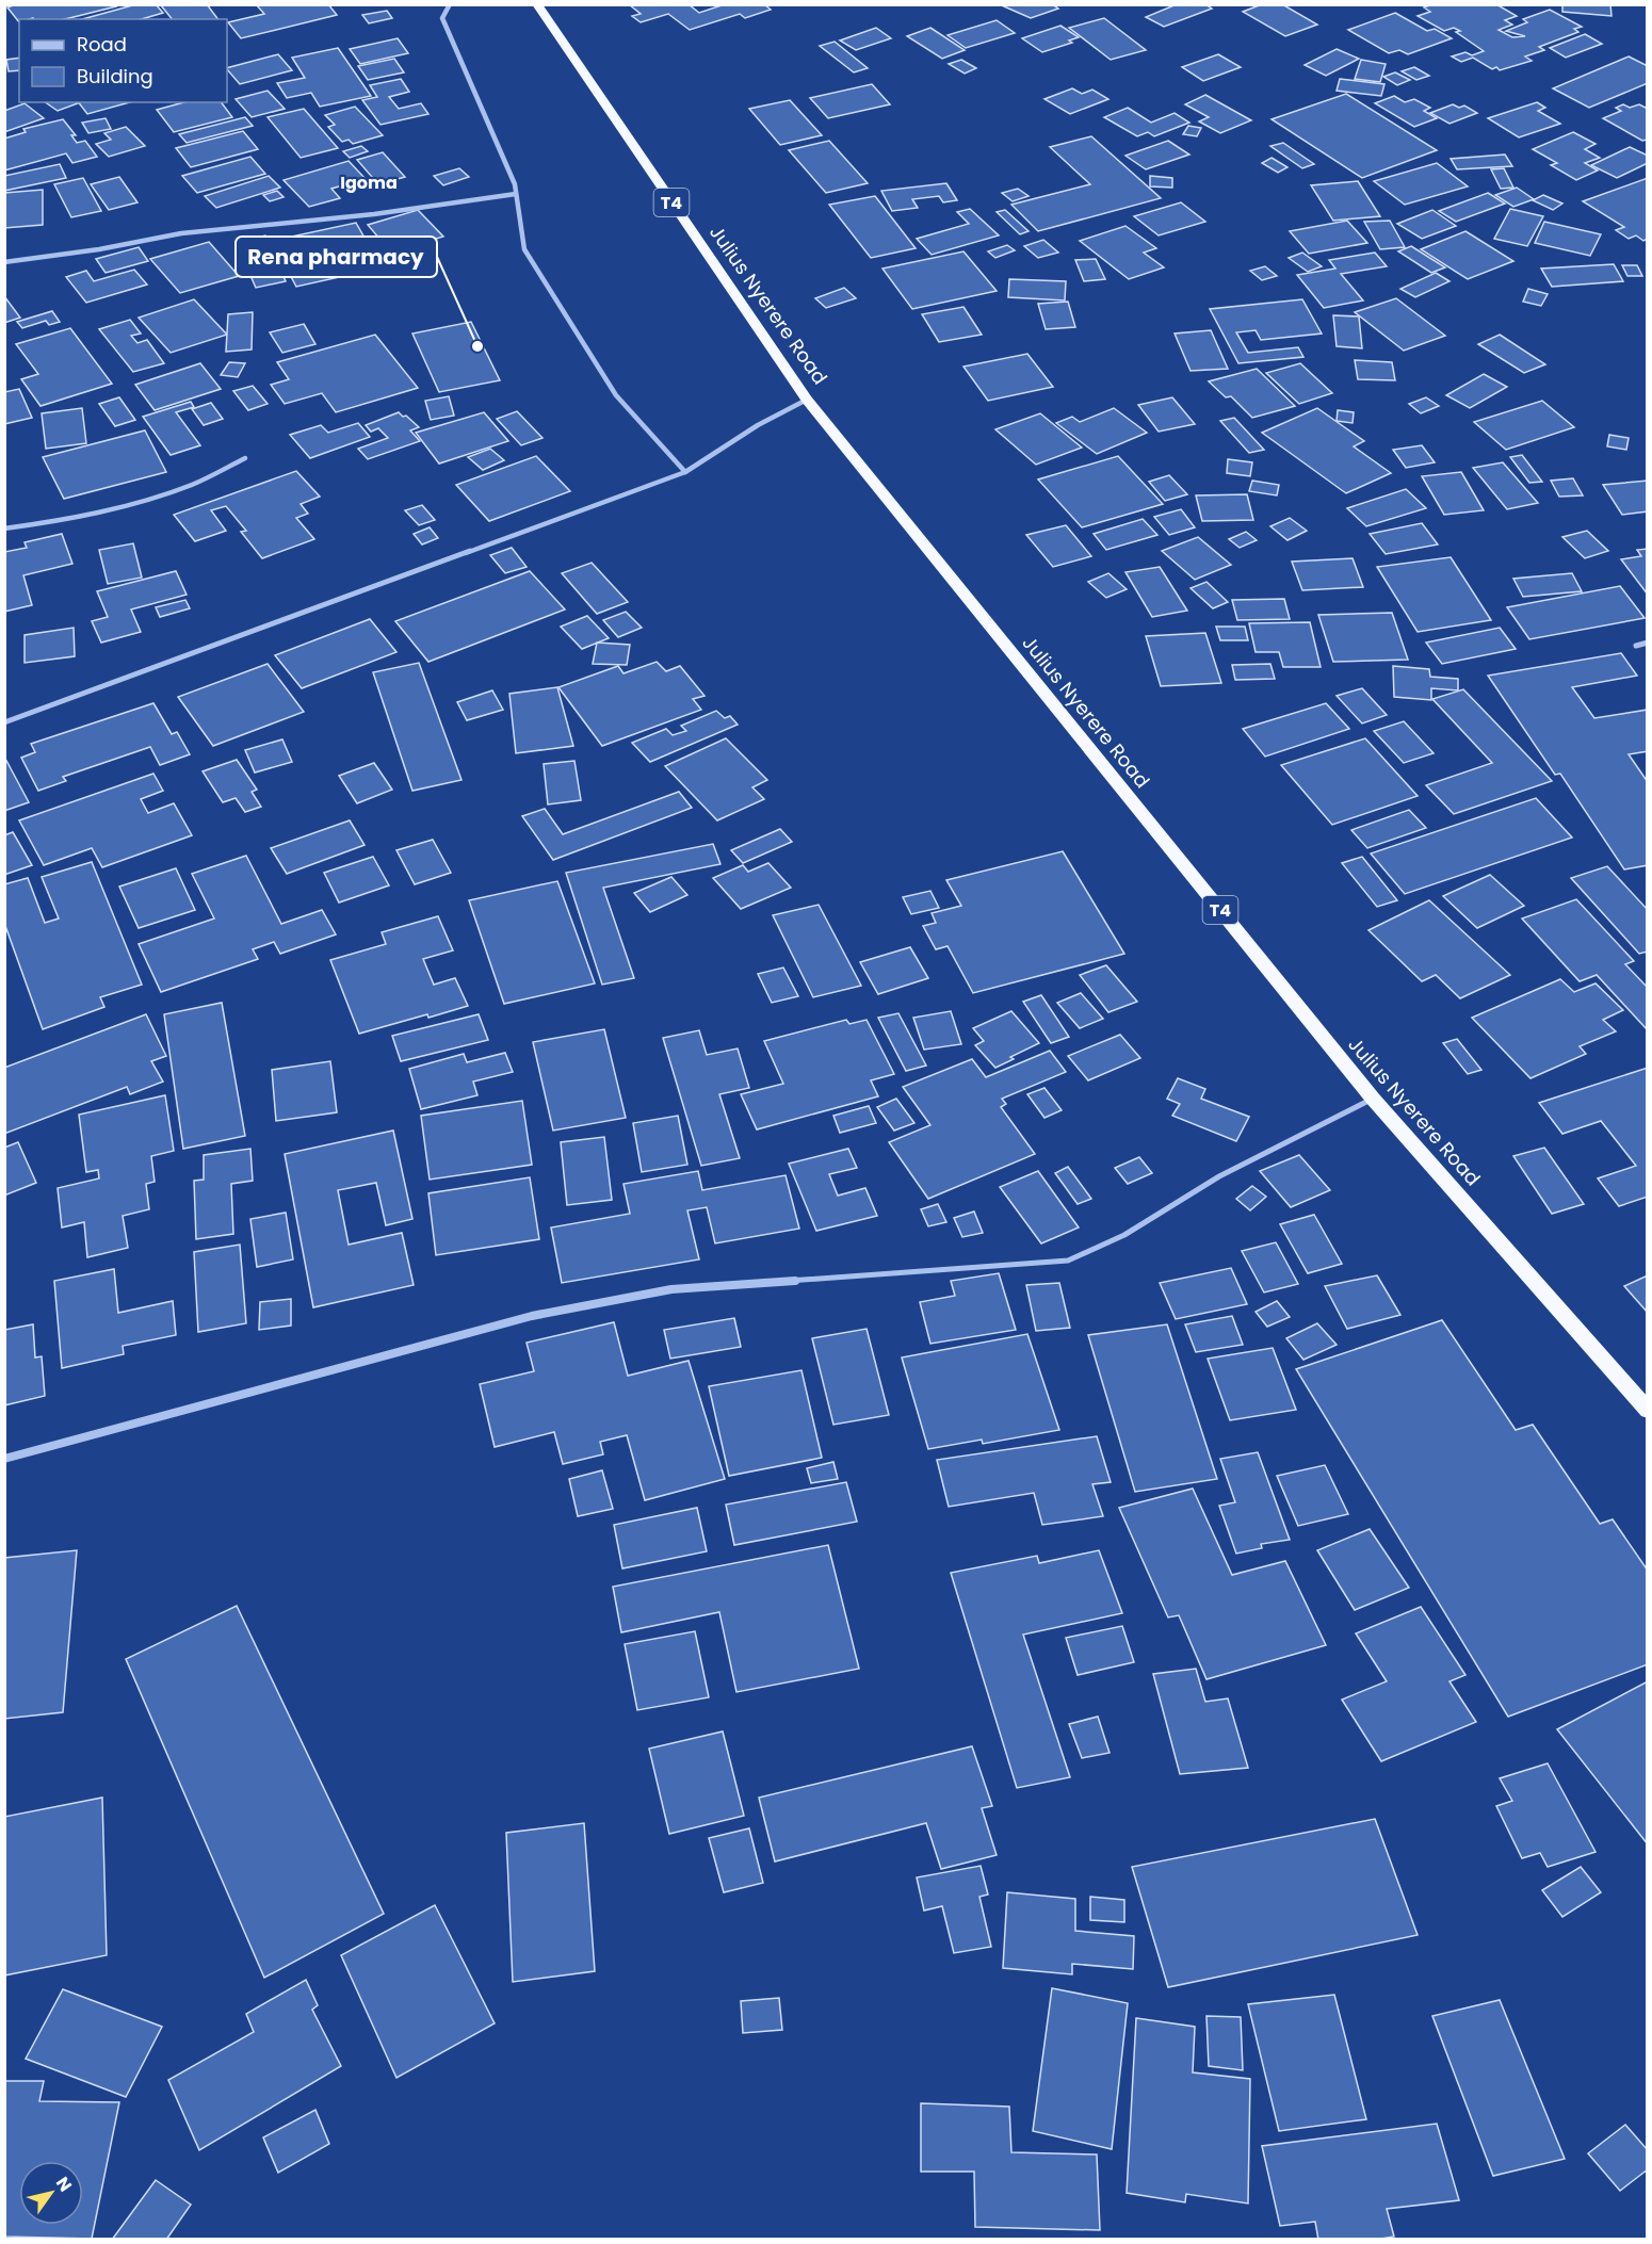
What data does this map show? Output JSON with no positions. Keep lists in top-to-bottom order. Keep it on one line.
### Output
{"streets":{"highway":["T4","Julius Nyerere Road"]},"districts":["Igoma"],"places":["Rena pharmacy"],"legend":["Road","Building"],"north":"top right"}
